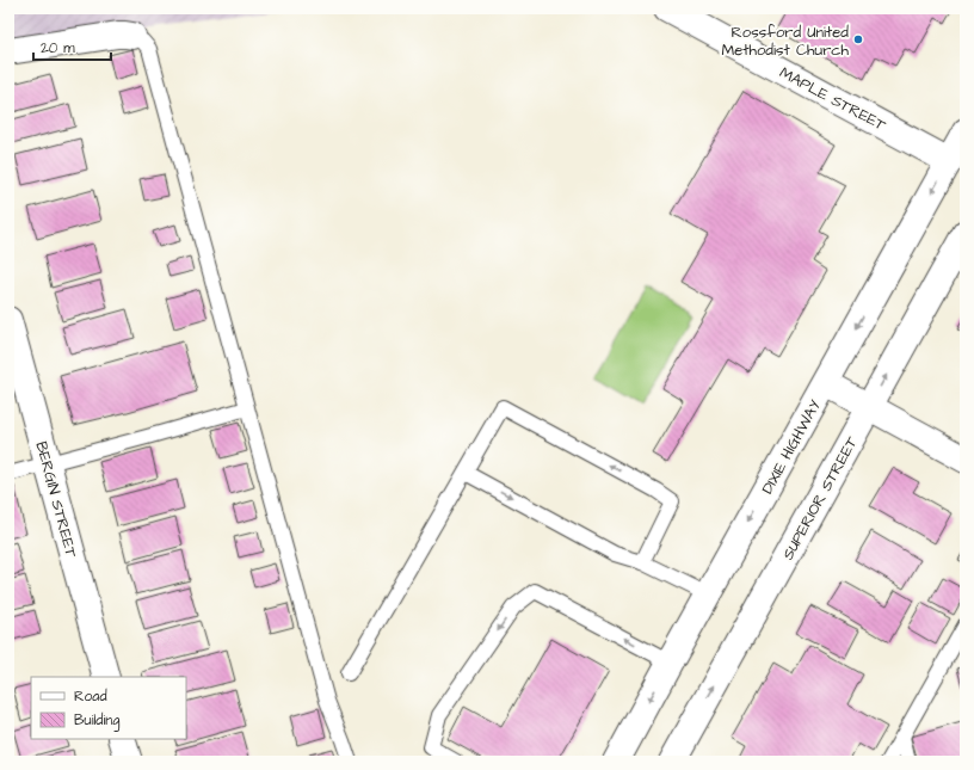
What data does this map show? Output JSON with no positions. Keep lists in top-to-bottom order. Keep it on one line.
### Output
{"streets":{"main road":["MAPLE STREET","DIXIE HIGHWAY","SUPERIOR STREET","BERGIN STREET"]},"crossings":[["MAPLE STREET","DIXIE HIGHWAY"]],"one_way":["DIXIE HIGHWAY","SUPERIOR STREET"],"places":["Rossford United Methodist Church"],"legend":["Road","Building"],"scale_bar":"20 m"}
